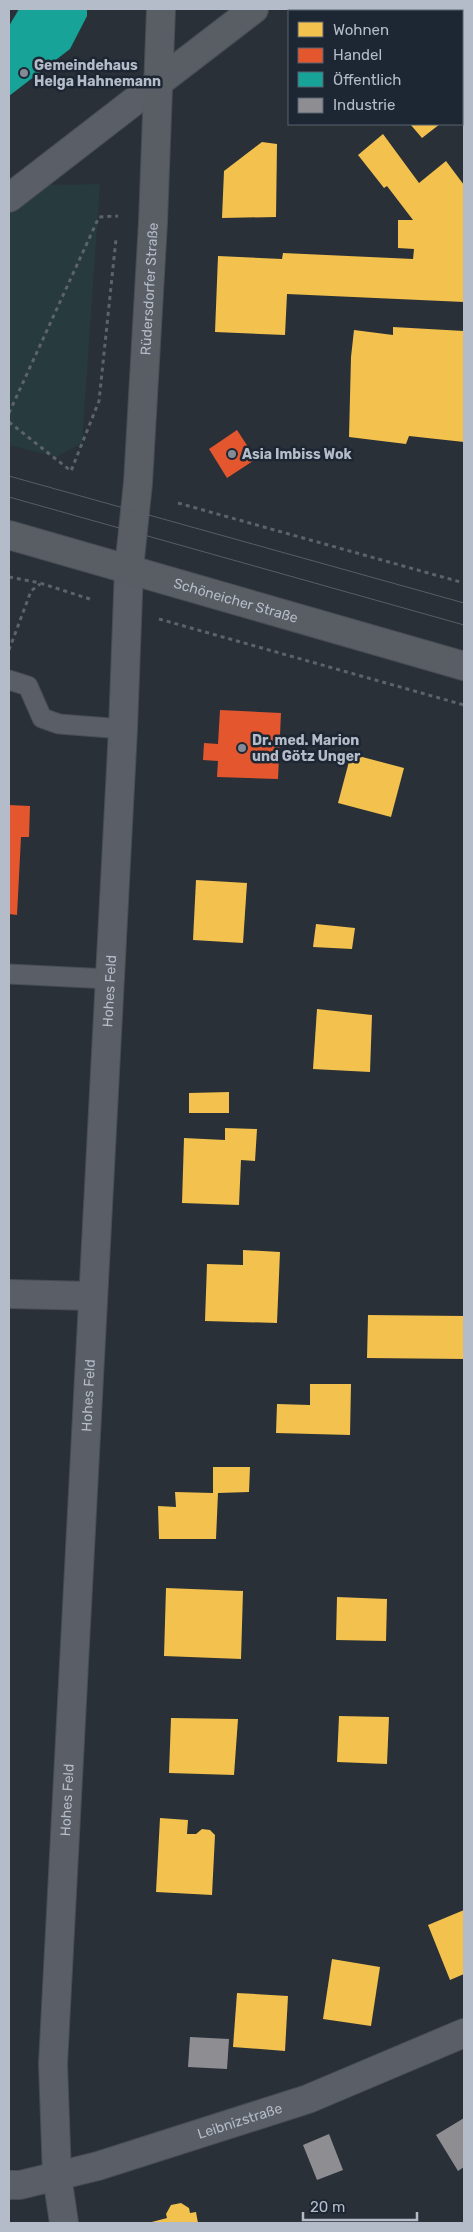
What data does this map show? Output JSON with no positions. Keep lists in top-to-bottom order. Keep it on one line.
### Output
{"streets":{"street":["Rüdersdorfer Straße","Schöneicher Straße","Hohes Feld","Leibnizstraße"]},"crossings":[["Rüdersdorfer Straße","Schöneicher Straße"],["Rüdersdorfer Straße","Hohes Feld"],["Schöneicher Straße","Hohes Feld"],["Hohes Feld","Leibnizstraße"]],"places":["Gemeindehaus Helga Hahnemann","Asia Imbiss Wok","Dr. med. Marion und Götz Unger"],"legend":["Wohnen","Handel","Öffentlich","Industrie"],"scale_bar":"20 m"}
